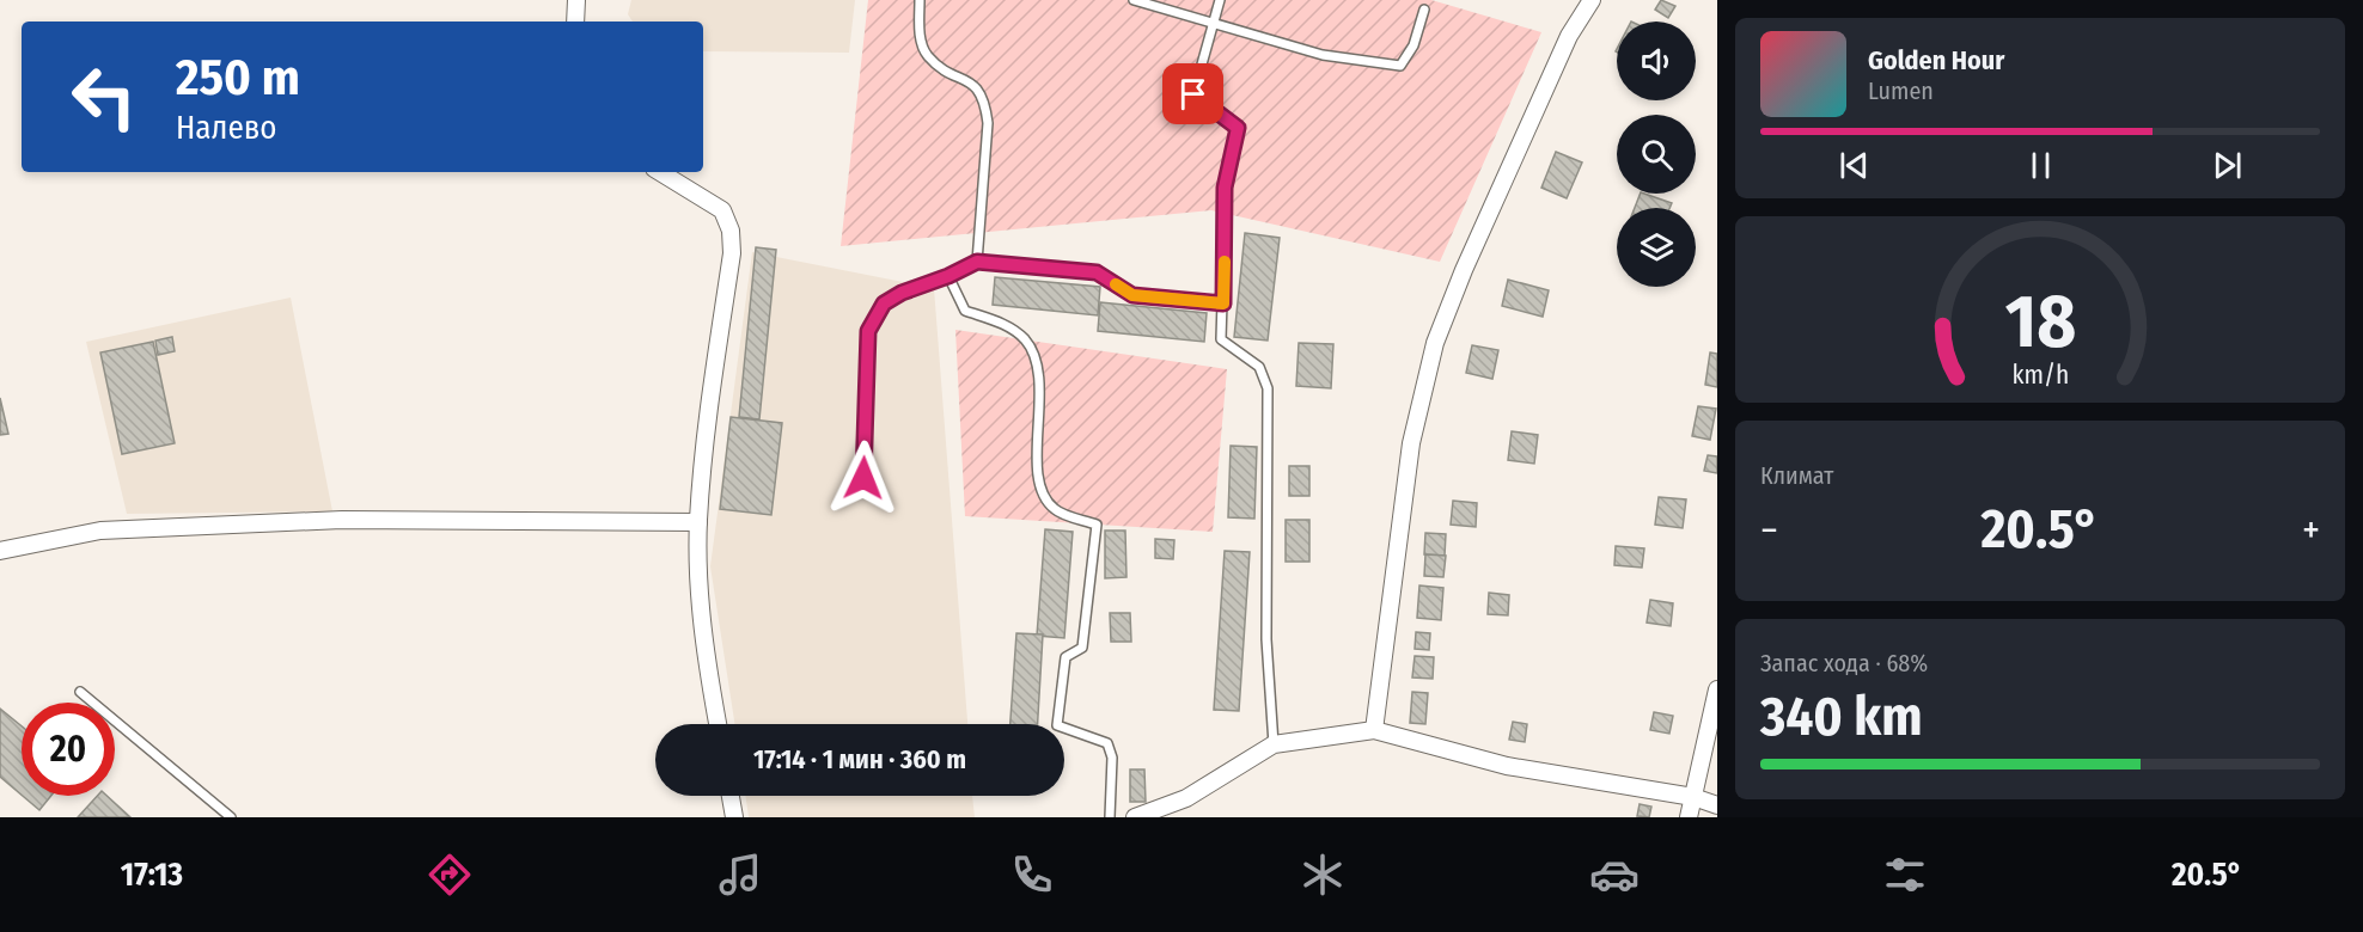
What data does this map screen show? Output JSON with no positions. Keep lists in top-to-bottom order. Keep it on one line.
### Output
{"page":{"turn":["250 m","Налево"],"song":["Golden Hour","Lumen"],"tile":["Климат",["Запас хода · 68%","340 km"]],"heat":["−","20.5°","+"],"limit":"20","trip":"17:14 · 1 мин · 360 m","tabs":["17:13","20.5°"],"gauge":["18","km/h"]}}
